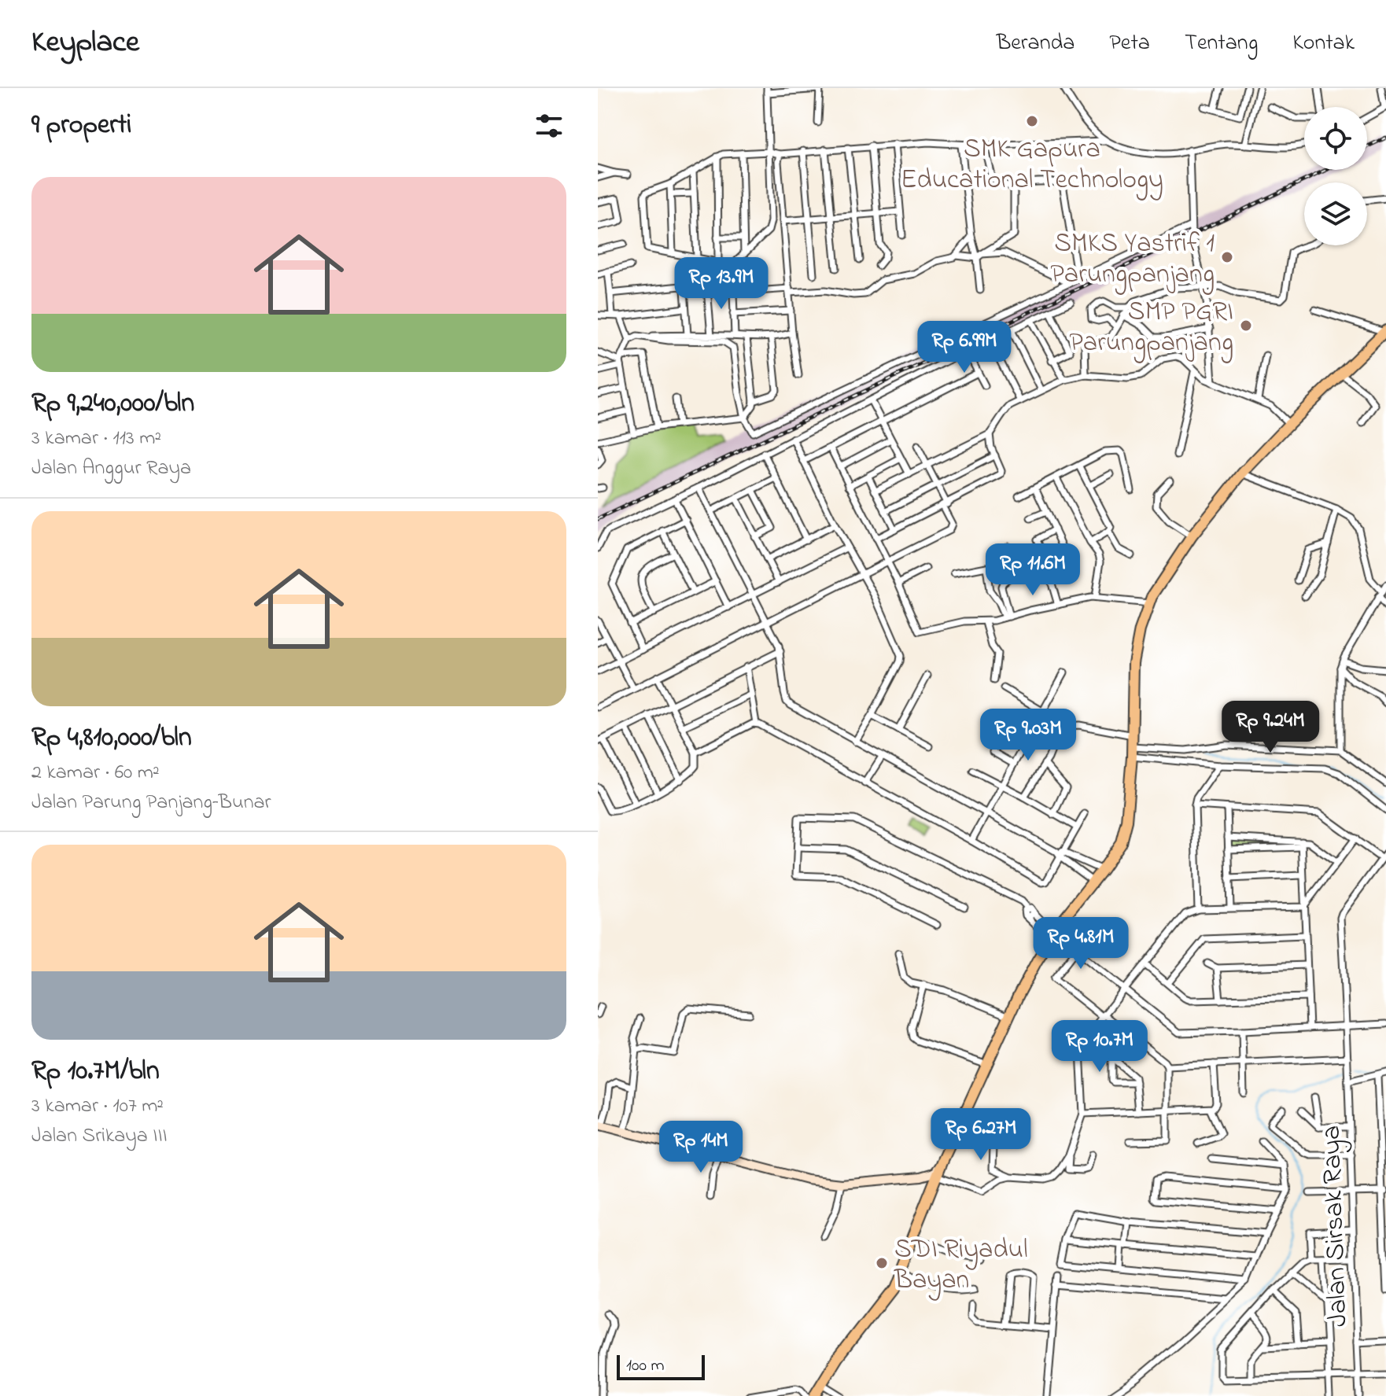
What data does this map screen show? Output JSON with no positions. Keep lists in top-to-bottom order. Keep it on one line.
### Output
{"streets":{"street":["Jalan Sirsak Raya"]},"places":["SMK Gapura Educational Technology","SMKS Yastrif 1 Parungpanjang","SMP PGRI Parungpanjang","SDI Riyadul Bayan"],"scale_bar":"100 m","page":{"header":"Keyplace","nav":["Beranda","Peta","Tentang","Kontak"],"heading":"9 properti","list":[{"name":"Rp 9,240,000/bln","note":"3 kamar · 113 m² · Jalan Anggur Raya"},{"name":"Rp 4,810,000/bln","note":"2 kamar · 60 m² · Jalan Parung Panjang–Bunar"},{"name":"Rp 10.7M/bln","note":"3 kamar · 107 m² · Jalan Srikaya III"}],"price":["Rp 13.9M","Rp 6.99M","Rp 11.6M","Rp 9.24M","Rp 9.03M","Rp 4.81M","Rp 10.7M","Rp 6.27M","Rp 14M"],"scale":"100 m"}}
